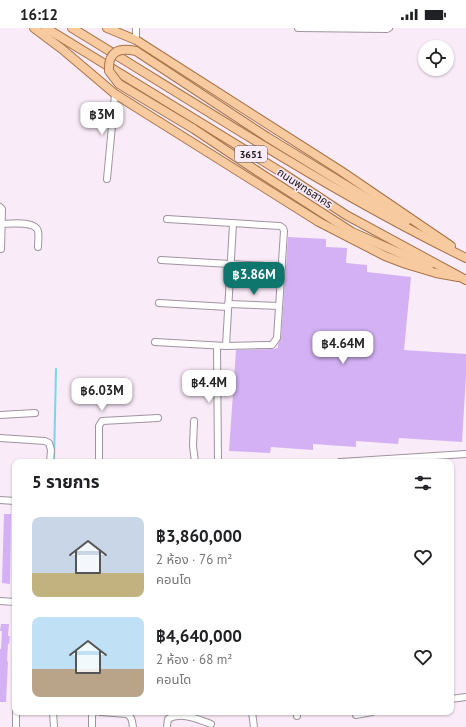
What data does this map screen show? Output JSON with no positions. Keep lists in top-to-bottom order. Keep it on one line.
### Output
{"streets":{"main road":["3651","ถนนพุทธสาคร"]},"page":{"status":"16:12","price":["฿3M","฿3.86M","฿4.64M","฿4.4M","฿6.03M"],"heading":"5 รายการ","list":[{"name":"฿3,860,000","note":"2 ห้อง · 76 m² · คอนโด"},{"name":"฿4,640,000","note":"2 ห้อง · 68 m² · คอนโด"}]}}
